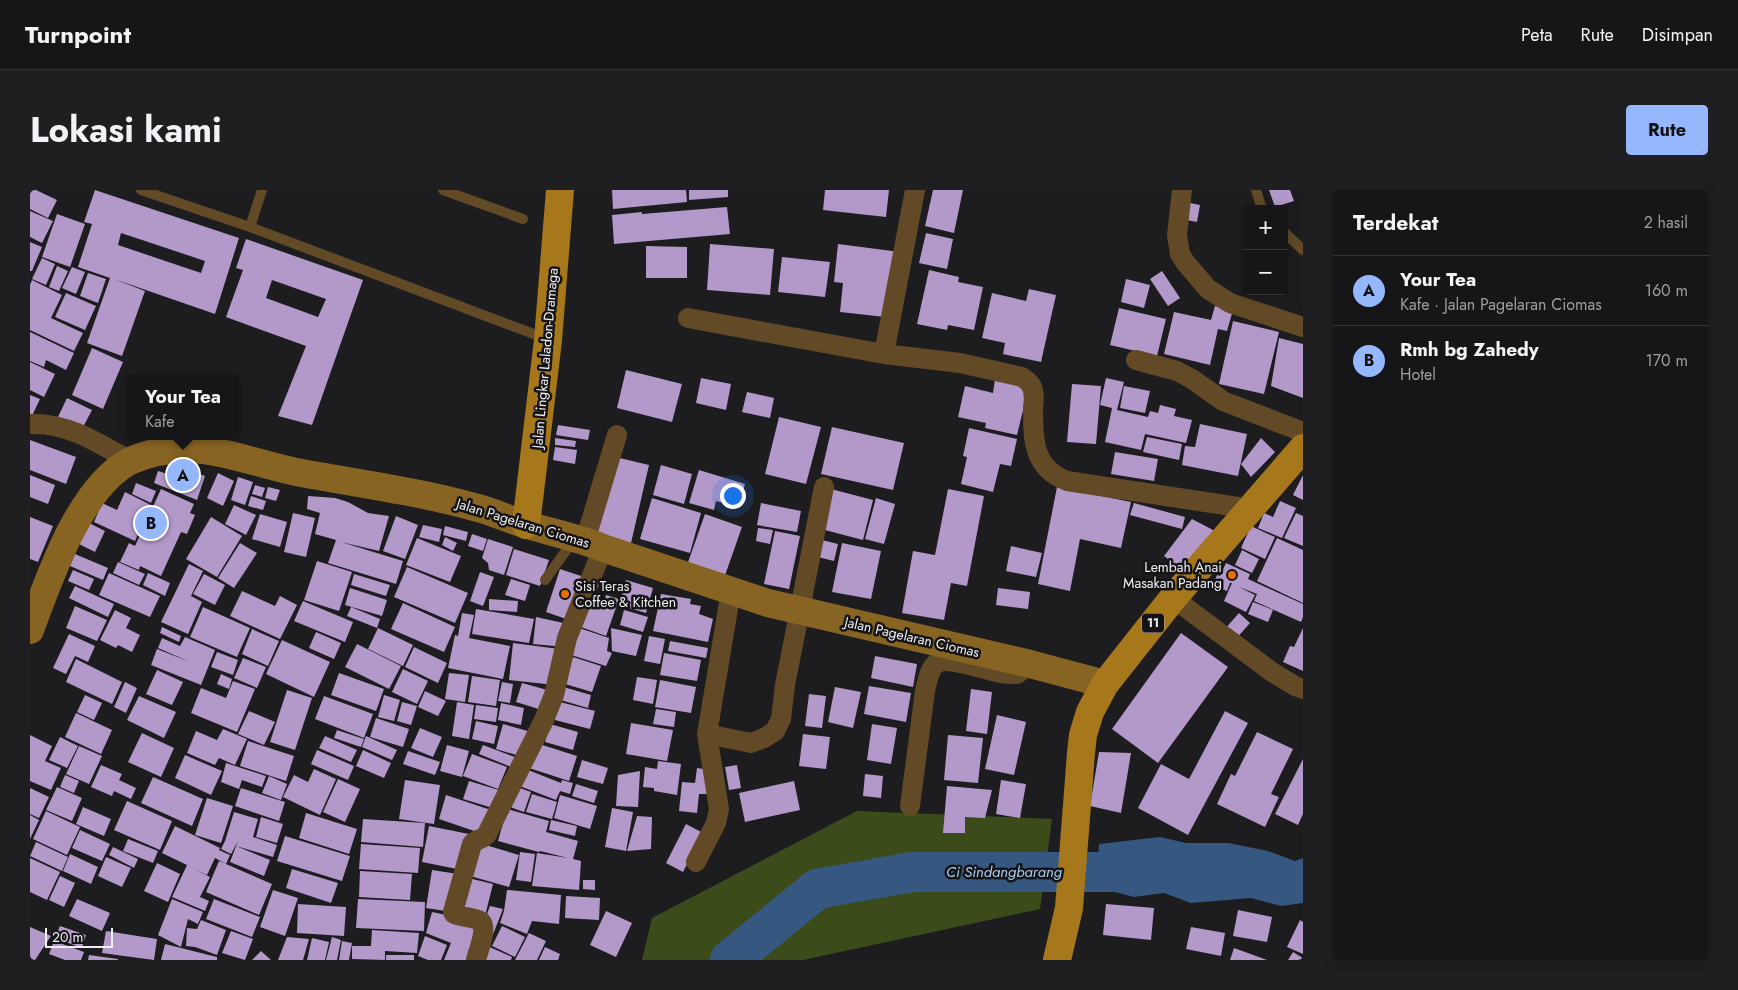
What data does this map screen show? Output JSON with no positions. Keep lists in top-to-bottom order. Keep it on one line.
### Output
{"streets":{"main road":["Jalan Lingkar Laladon-Dramaga","Jalan Pagelaran Ciomas","11"]},"crossings":[["Jalan Lingkar Laladon-Dramaga","Jalan Pagelaran Ciomas"],["Jalan Pagelaran Ciomas","11"]],"water":["Ci Sindangbarang"],"places":["Lembah Anai Masakan Padang","Sisi Teras Coffee & Kitchen"],"scale_bar":"20 m","page":{"header":"Turnpoint","nav":["Peta","Rute","Disimpan"],"title":"Lokasi kami","buttons":"Rute","heading":["Terdekat","2 hasil"],"map_buttons":["+","−"],"list":[{"mark":"A","name":"Your Tea","note":"Kafe · Jalan Pagelaran Ciomas","value":"160 m"},{"mark":"B","name":"Rmh bg Zahedy","note":"Hotel","value":"170 m"}],"popup":["Your Tea","Kafe"],"pins":["A","B"],"scale":"20 m"}}
